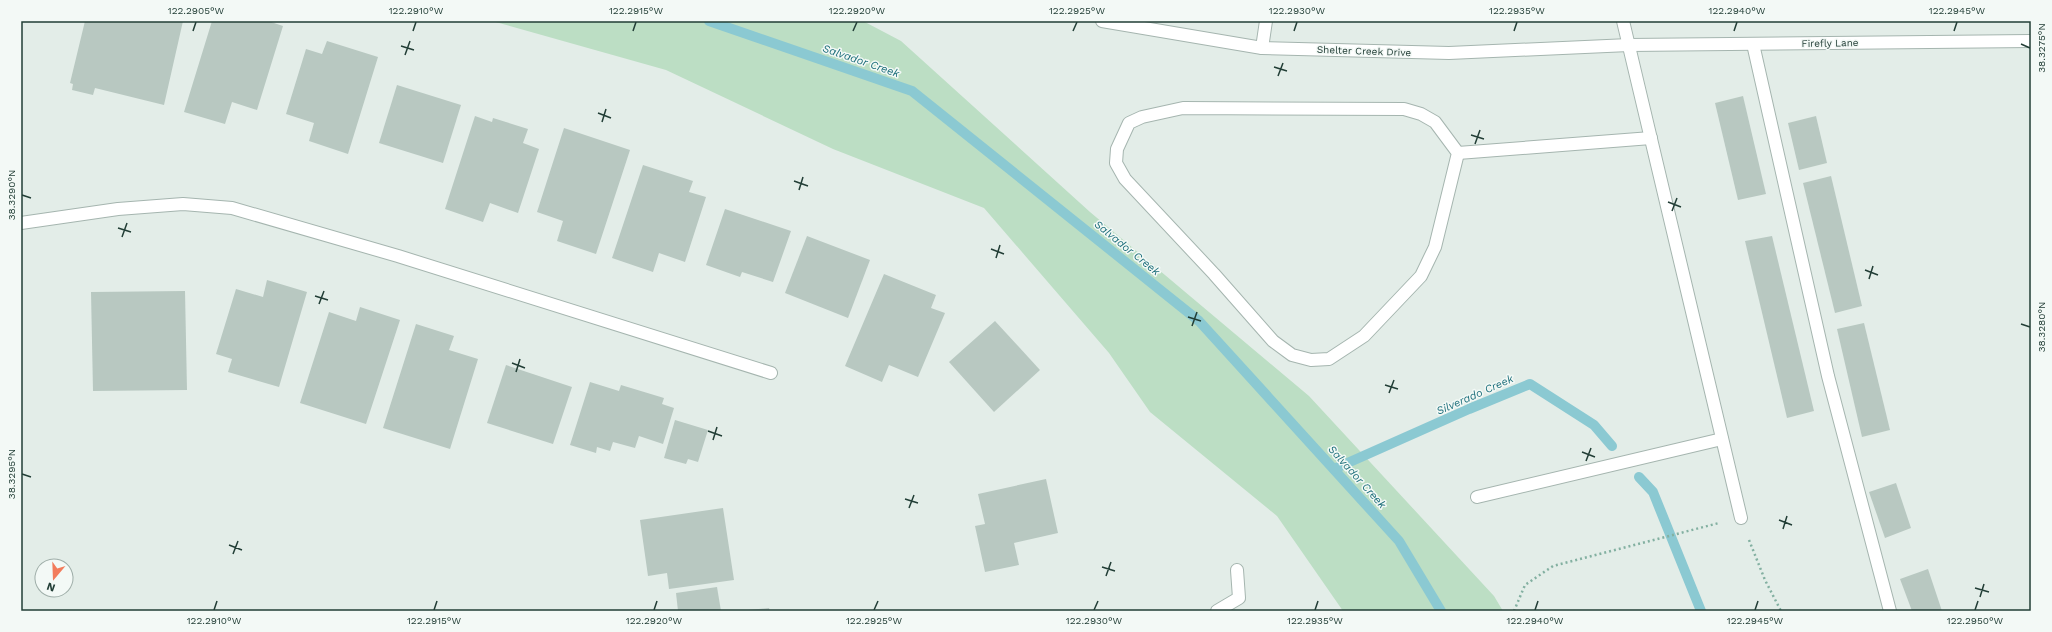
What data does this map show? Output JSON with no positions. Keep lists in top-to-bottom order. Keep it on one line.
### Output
{"streets":{"street":["Firefly Lane","Shelter Creek Drive"]},"crossings":[["Firefly Lane","Shelter Creek Drive"]],"water":["Salvador Creek","Silverado Creek"],"north":"bottom","coordinates":["122.2905°W","122.2910°W","122.2915°W","122.2920°W","122.2925°W","122.2930°W","122.2935°W","122.2940°W","122.2945°W","38.3275°N","38.3290°N","38.3280°N","38.3295°N","122.2950°W"]}
